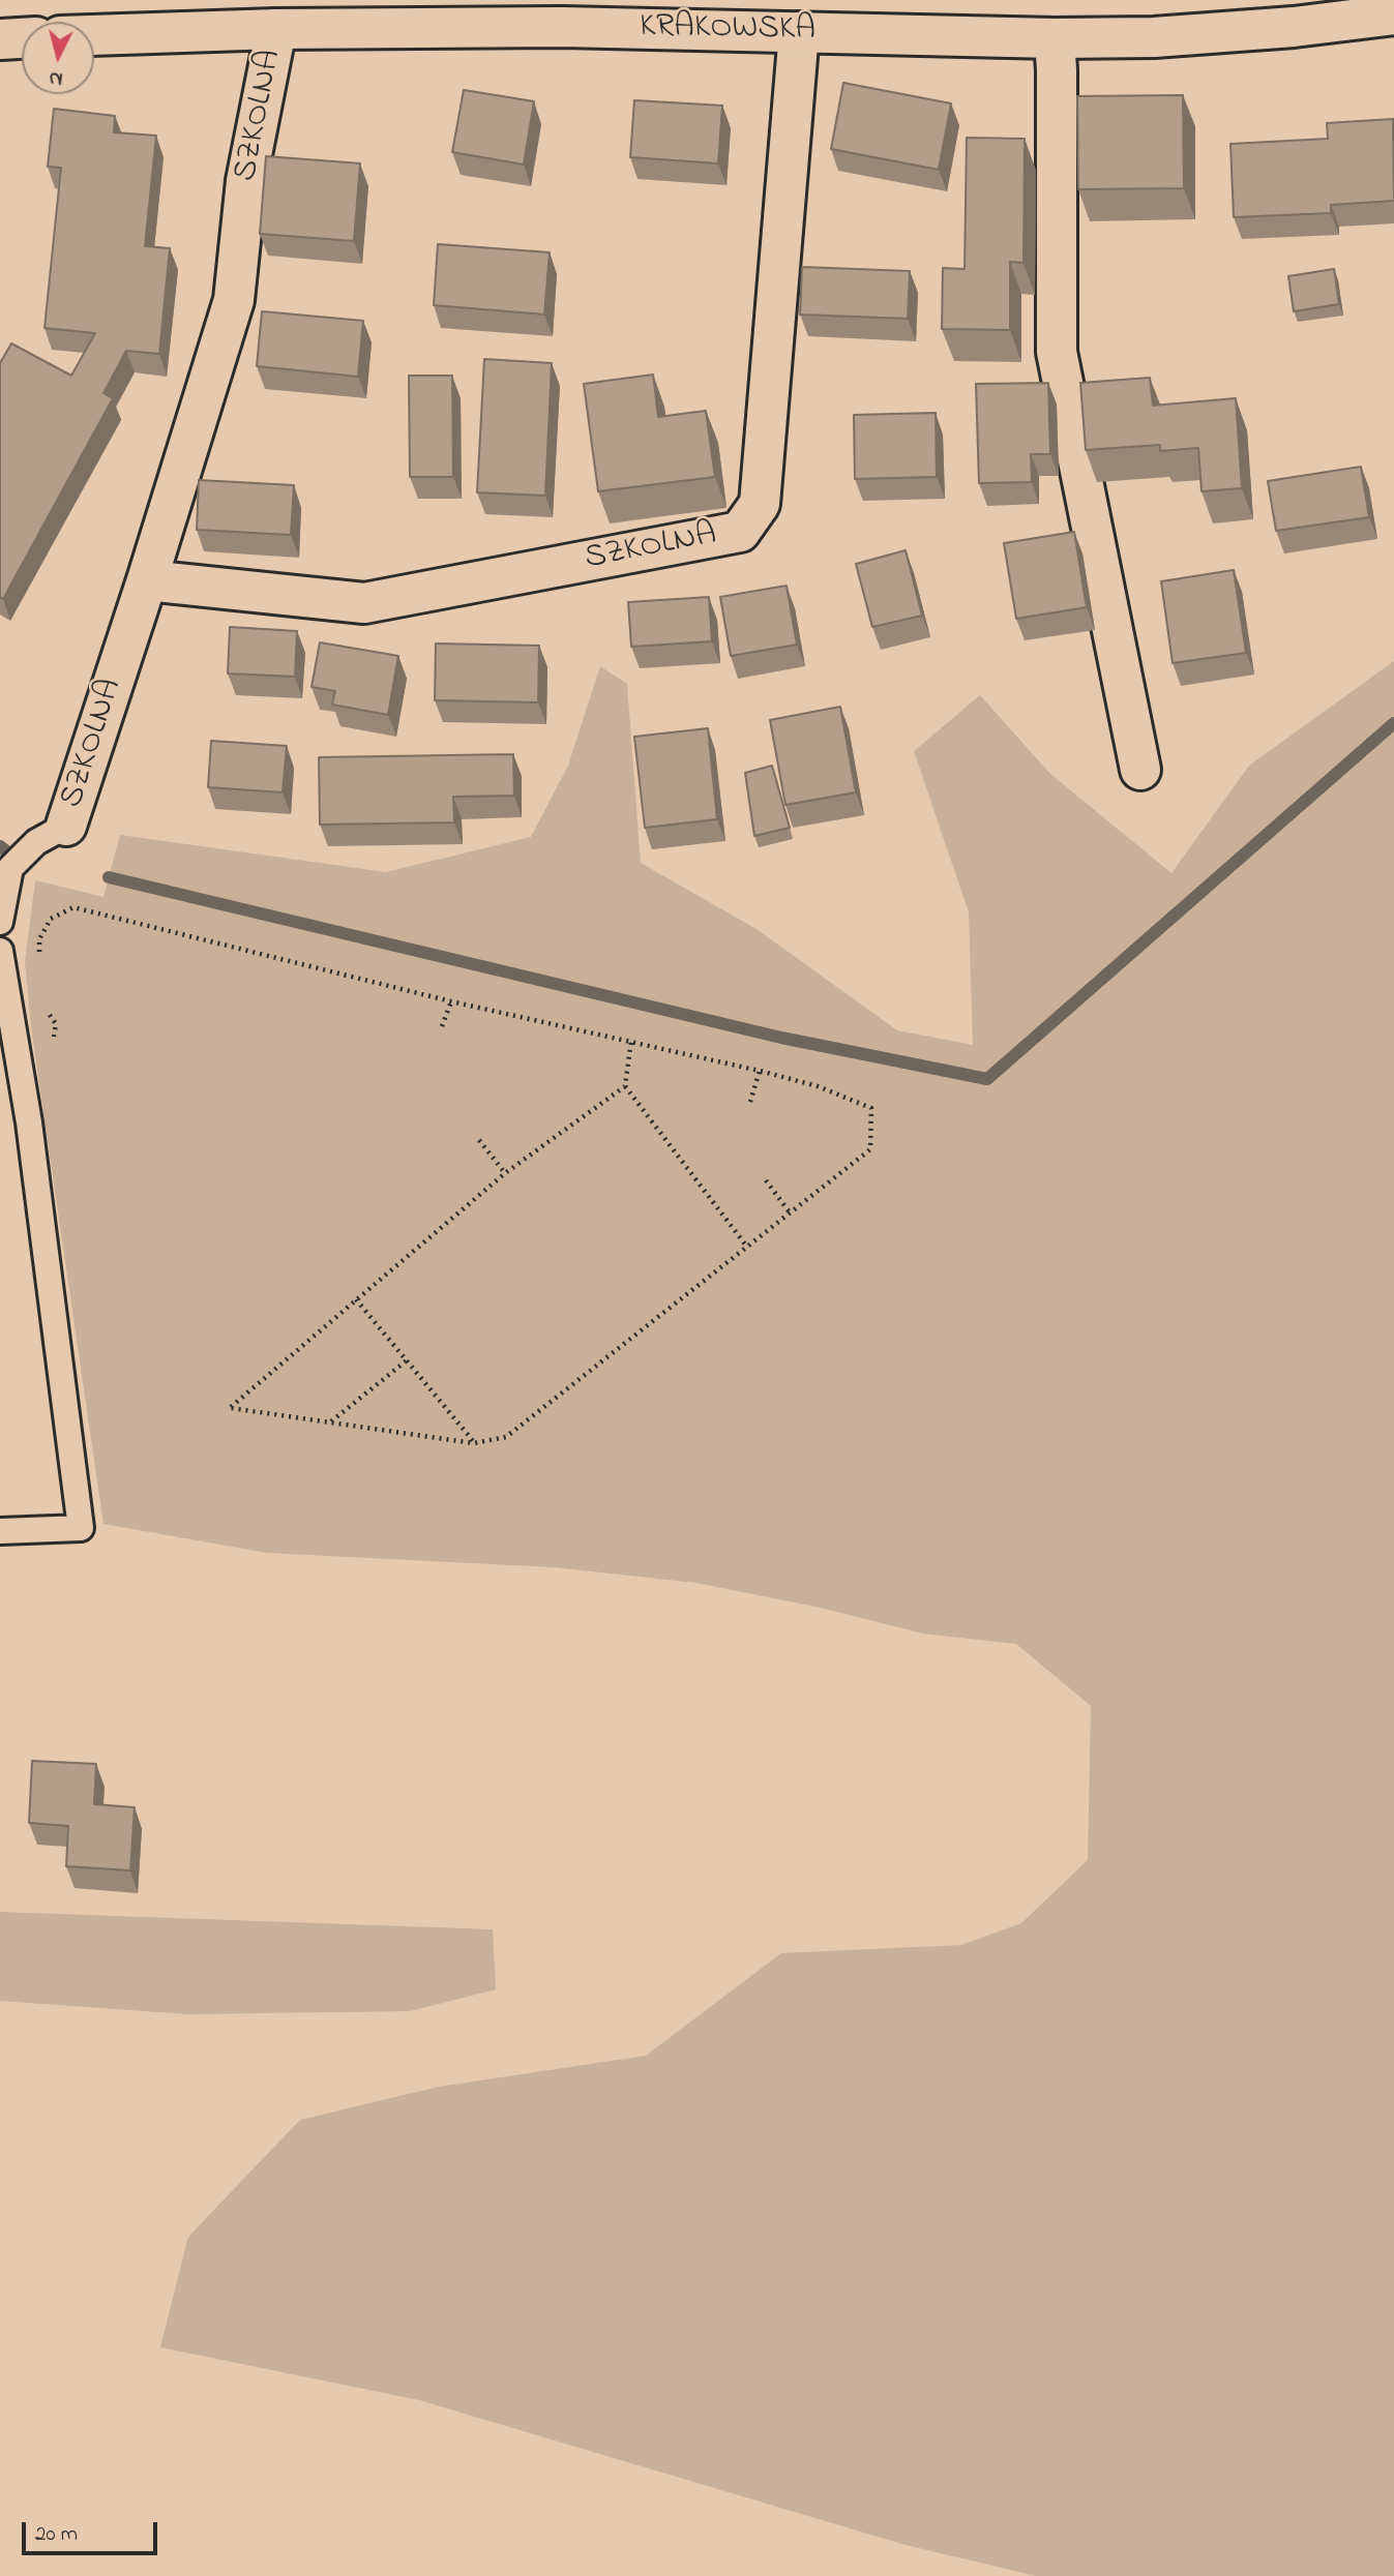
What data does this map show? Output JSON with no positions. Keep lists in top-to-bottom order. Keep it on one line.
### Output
{"streets":{"street":["KRAKOWSKA","SZKOLNA"]},"crossings":[["KRAKOWSKA","SZKOLNA"]],"scale_bar":"20 m","north":"bottom"}
